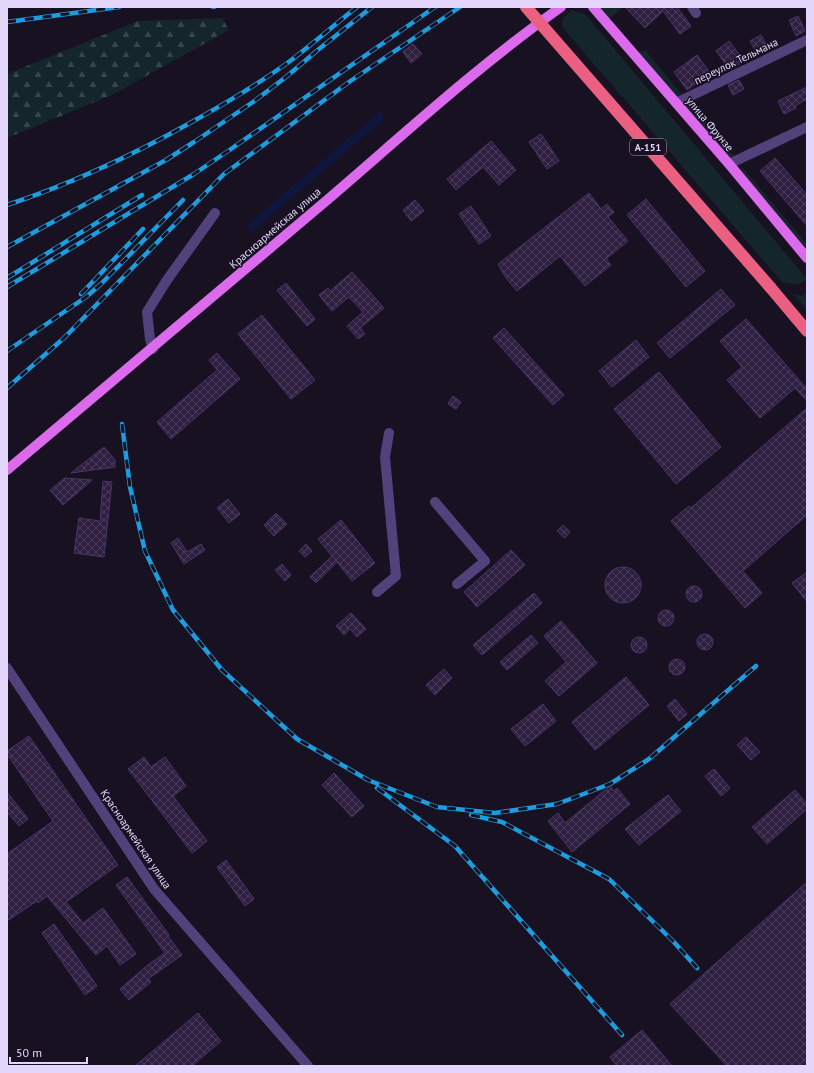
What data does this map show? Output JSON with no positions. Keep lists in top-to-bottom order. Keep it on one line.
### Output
{"streets":{"highway":["А-151"],"main road":["улица Фрунзе","Красноармейская улица"],"street":["переулок Тельмана"]},"crossings":[["переулок Тельмана","улица Фрунзе"]],"scale_bar":"50 m"}
